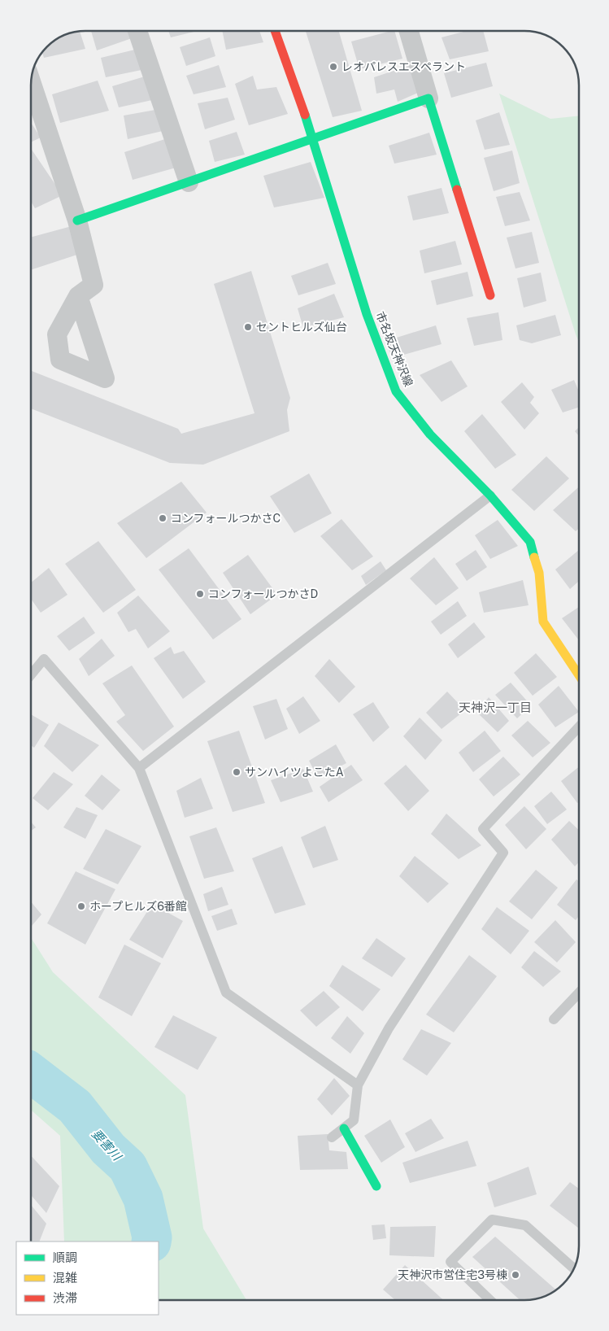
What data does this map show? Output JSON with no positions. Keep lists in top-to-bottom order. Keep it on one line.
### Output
{"streets":{"street":["市名坂天神沢線"]},"districts":["天神沢一丁目"],"water":["要害川"],"places":["レオパレスエスペラント","セントヒルズ仙台","コンフォールつかさC","コンフォールつかさD","サンハイツよこたA","ホープヒルズ6番館","天神沢市営住宅3号棟"],"legend":["順調","混雑","渋滞"]}
